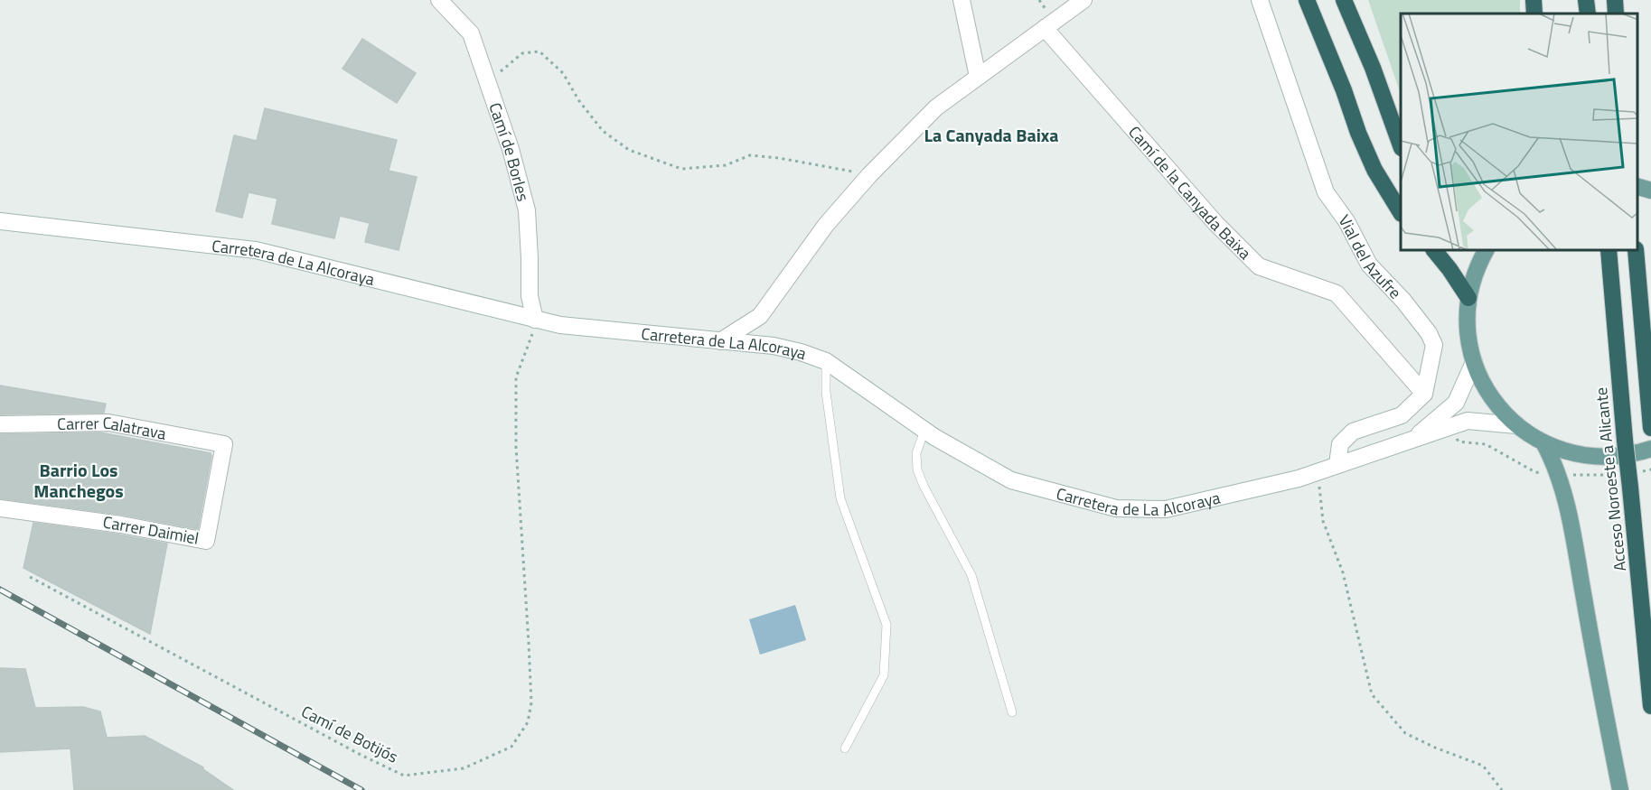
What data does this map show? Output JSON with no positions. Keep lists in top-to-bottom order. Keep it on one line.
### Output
{"streets":{"highway":["Acceso Noroeste a Alicante"],"street":["Camí de Borles","Camí de la Canyada Baixa","Vial del Azufre","Carretera de La Alcoraya","Carrer Calatrava","Carrer Daimiel"],"path":["Camí de Botijós"]},"crossings":[["Camí de Borles","Carretera de La Alcoraya"],["Camí de Borles","Camí de Botijós"],["Camí de la Canyada Baixa","Vial del Azufre"],["Carretera de La Alcoraya","Camí de Botijós"],["Carrer Calatrava","Carrer Daimiel"]],"districts":["La Canyada Baixa","Barrio Los Manchegos"]}
